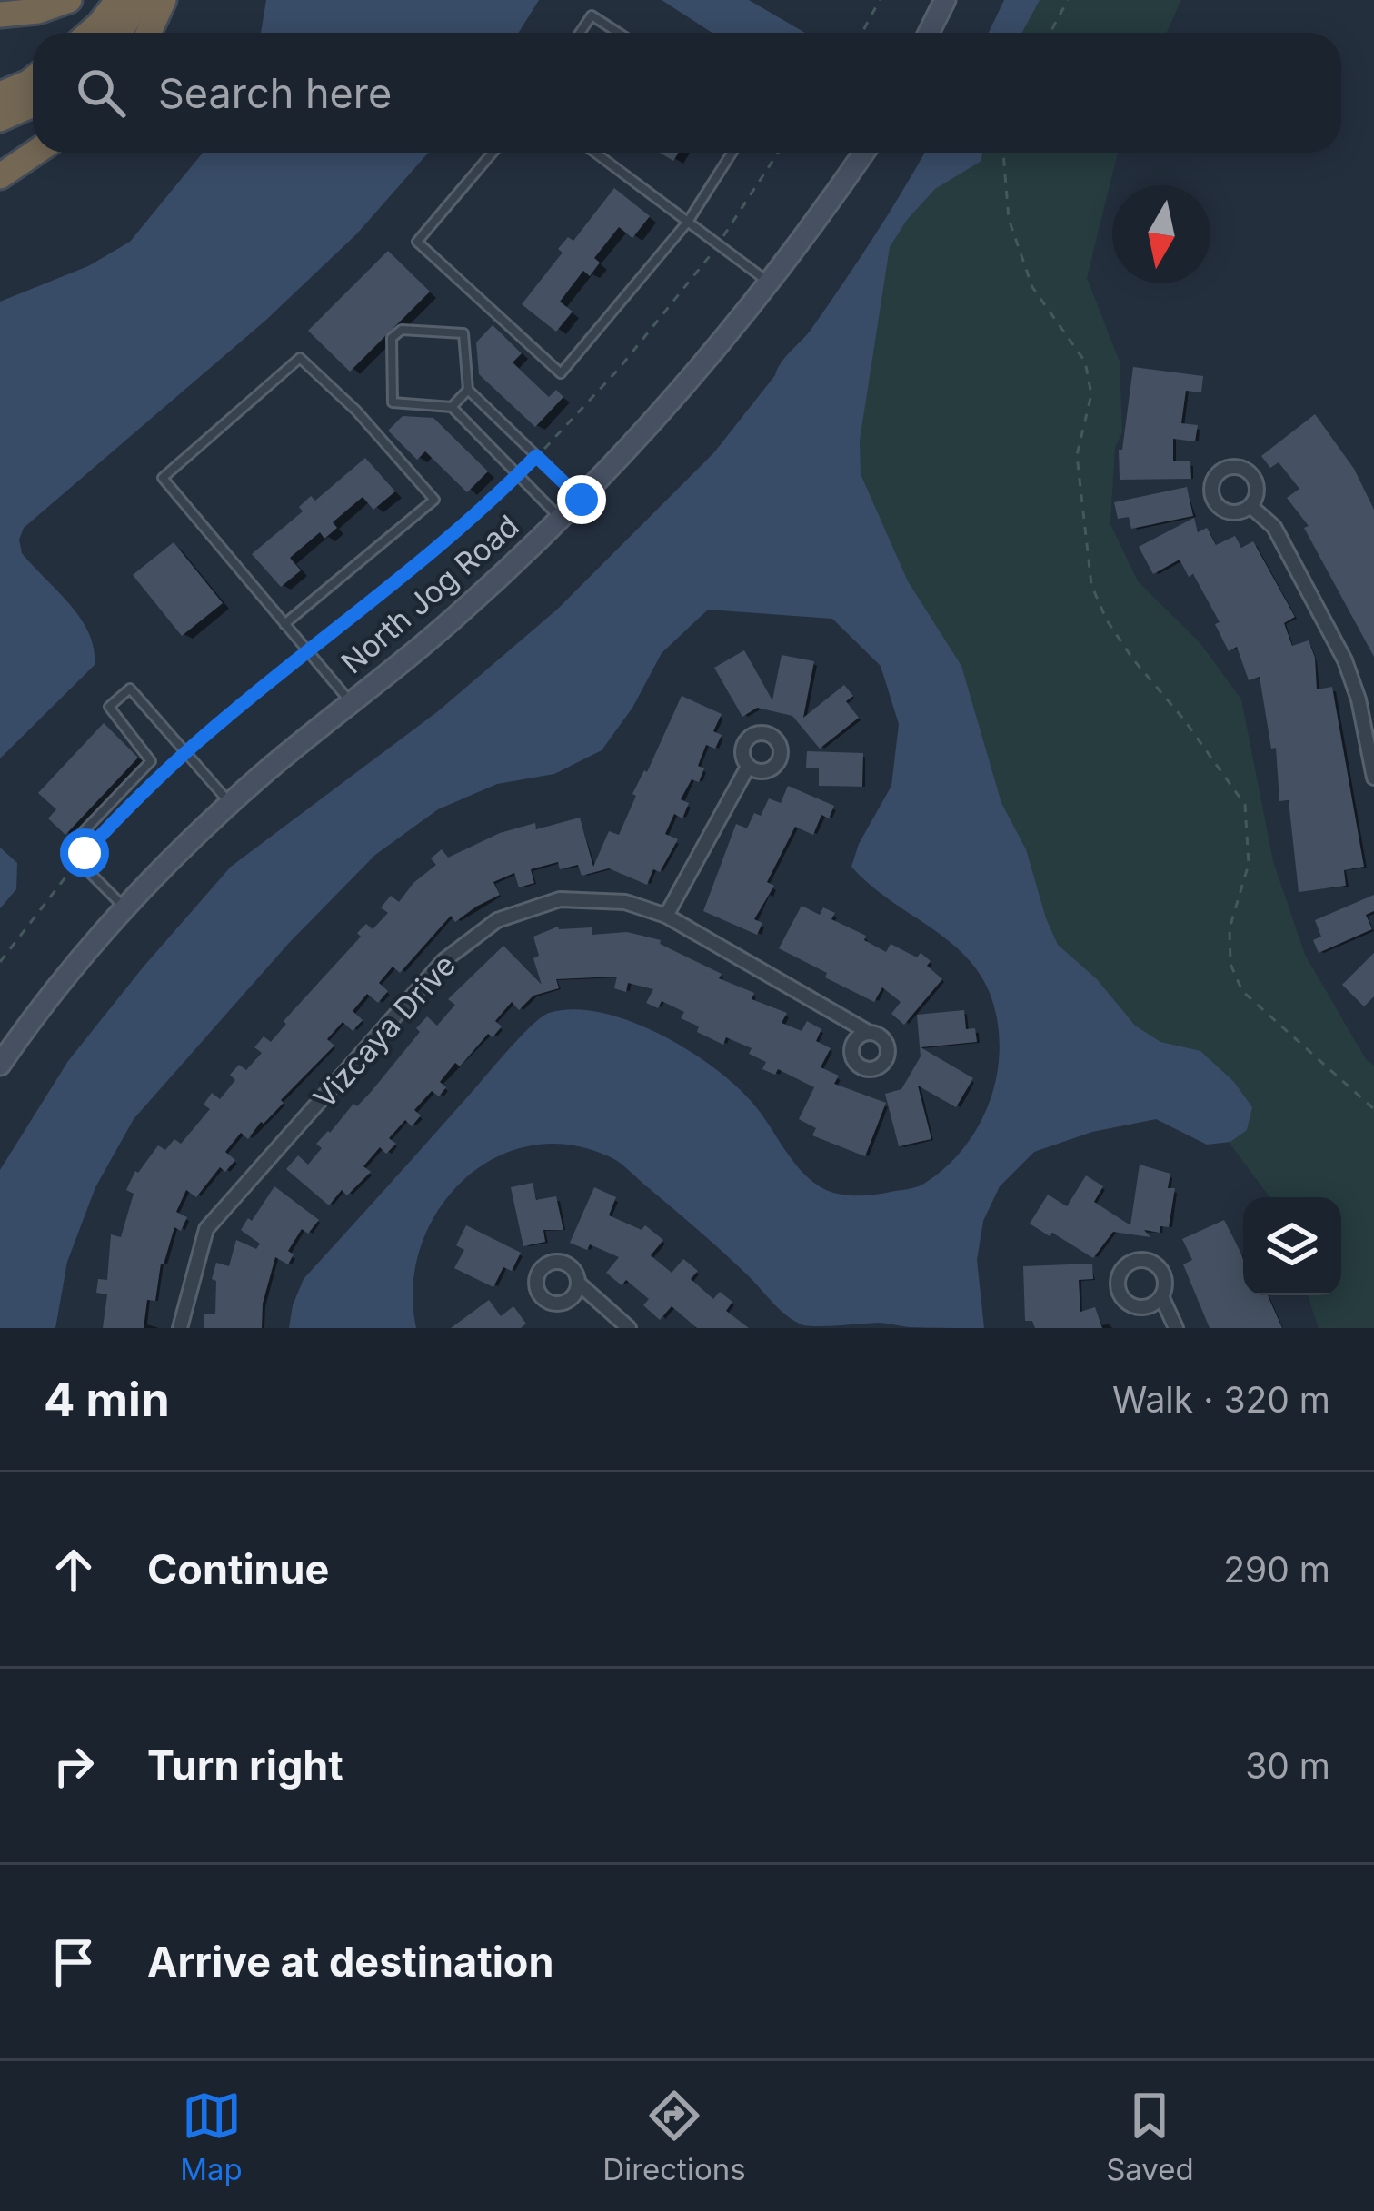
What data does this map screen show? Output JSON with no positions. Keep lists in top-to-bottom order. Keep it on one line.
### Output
{"streets":{"street":["North Jog Road","Vizcaya Drive"]},"north":"bottom","page":{"search":"Search here","heading":["4 min","Walk · 320 m"],"list":[["Continue","290 m"],["Turn right","30 m"],"Arrive at destination"],"nav":["Map","Directions","Saved"]}}
